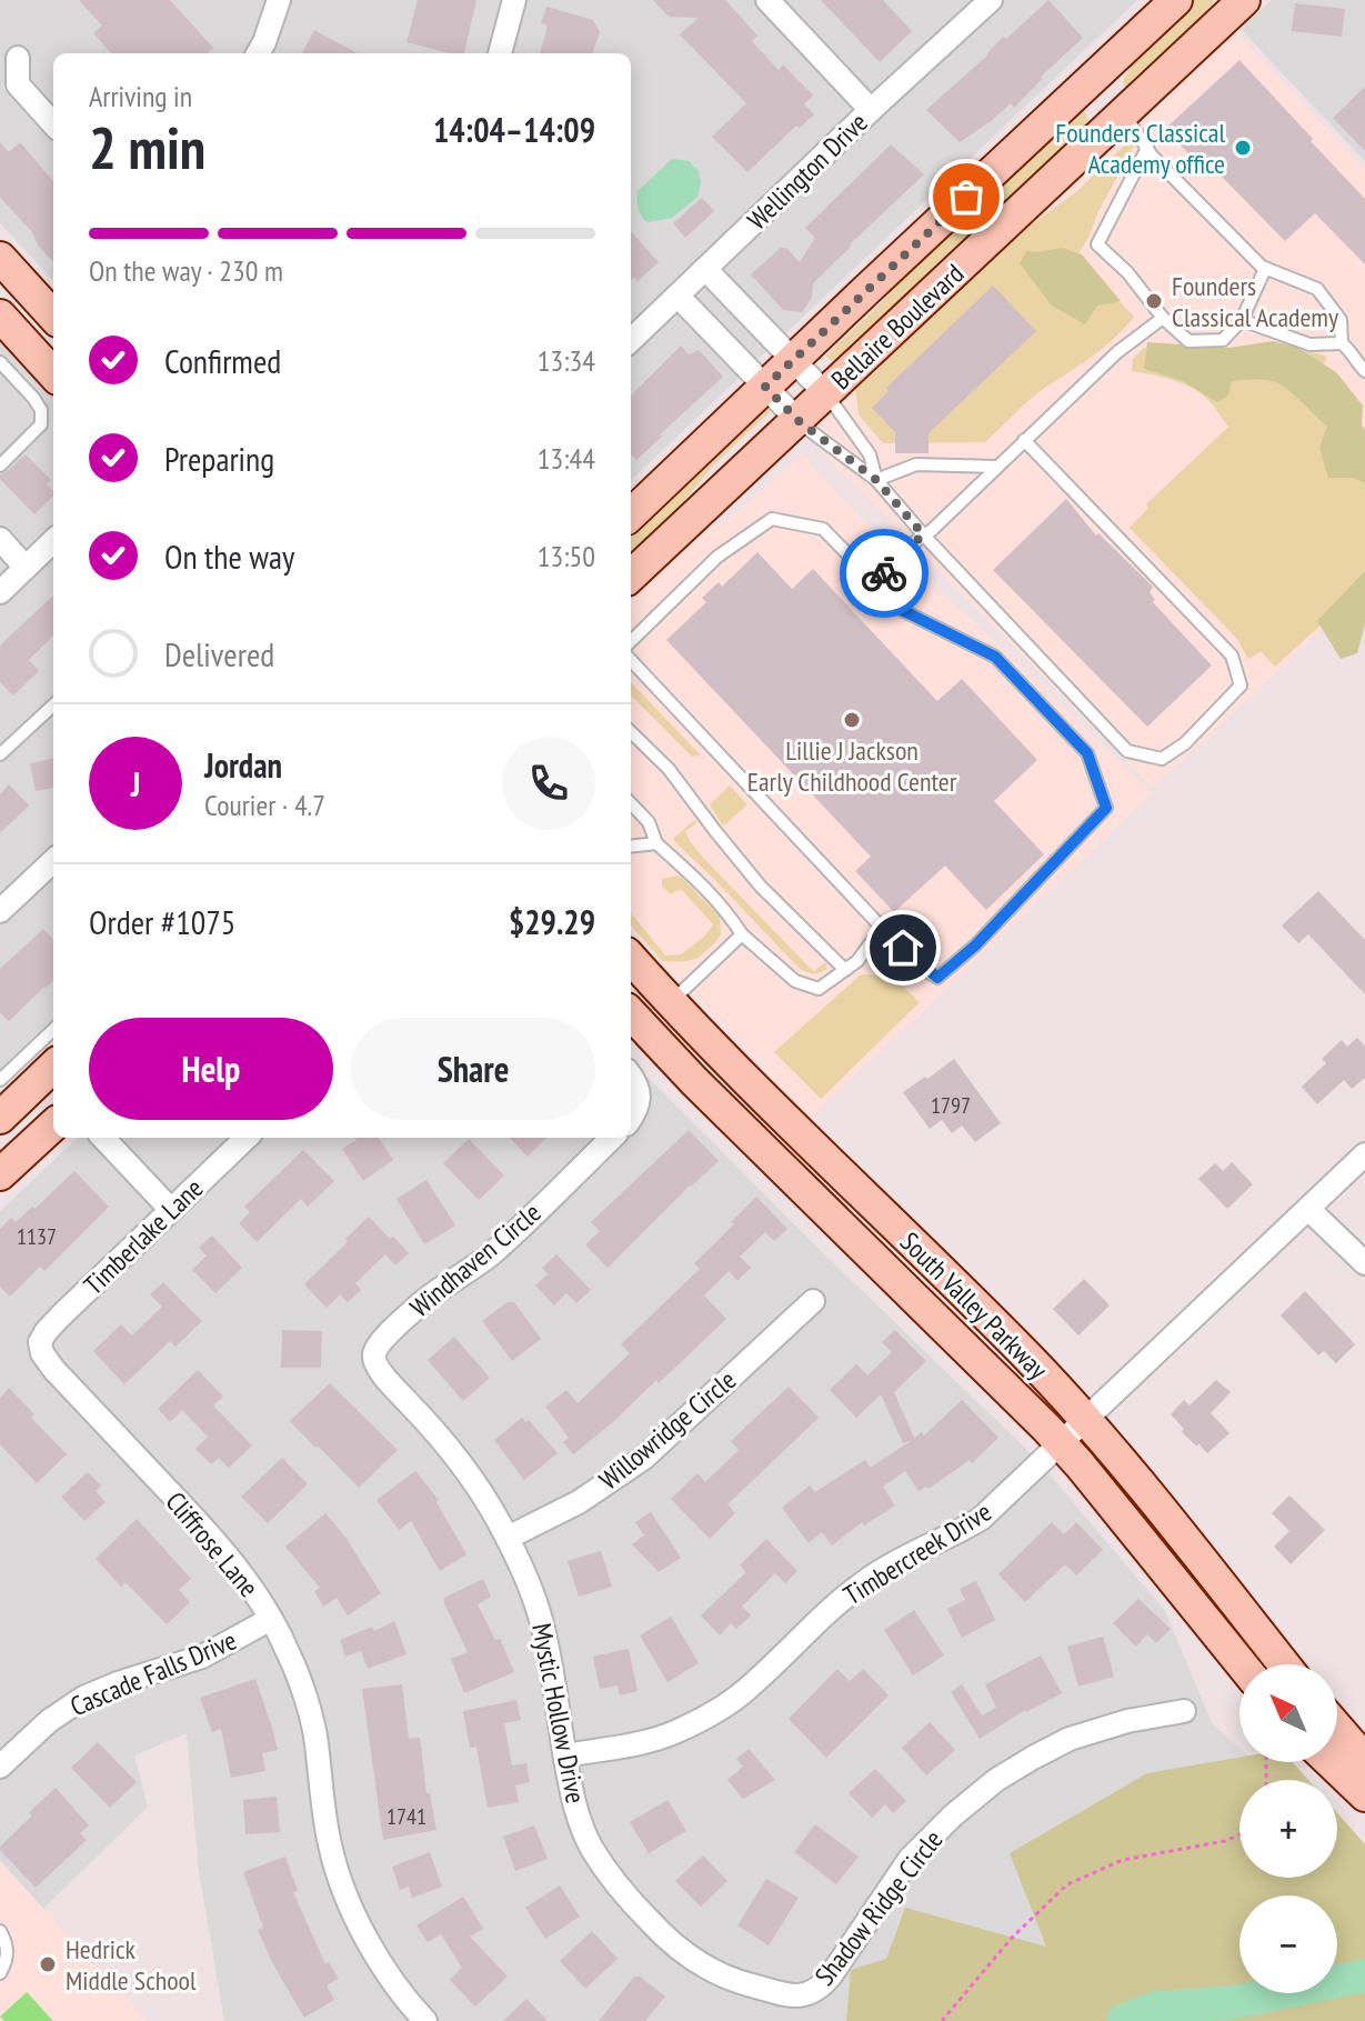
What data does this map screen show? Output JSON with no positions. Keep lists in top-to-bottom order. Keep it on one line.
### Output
{"streets":{"main road":["Bellaire Boulevard","South Valley Parkway"],"street":["Wellington Drive","Timberlake Lane","Windhaven Circle","Willowridge Circle","Cliffrose Lane","Timbercreek Drive","Cascade Falls Drive","Mystic Hollow Drive","Shadow Ridge Circle"]},"crossings":[["Timberlake Lane","Cliffrose Lane"],["Windhaven Circle","Mystic Hollow Drive"],["South Valley Parkway","Timbercreek Drive"],["Willowridge Circle","Mystic Hollow Drive"],["Cliffrose Lane","Cascade Falls Drive"],["Timbercreek Drive","Mystic Hollow Drive"],["Mystic Hollow Drive","Shadow Ridge Circle"]],"places":["Founders Classical Academy office","Founders Classical Academy","Lillie J Jackson Early Childhood Center","Hedrick Middle School"],"house_numbers":["1797","1137","1741"],"north":"top left","page":{"heading":["2 min","Arriving in","14:04–14:09"],"panel":["Jordan","Courier · 4.7","Order #1075","$29.29"],"bar":"On the way · 230 m","list":[["Confirmed","13:34"],["Preparing","13:44"],["On the way","13:50"],"Delivered"],"round":"J","buttons":["Help","Share"],"map_buttons":["+","−"]}}
